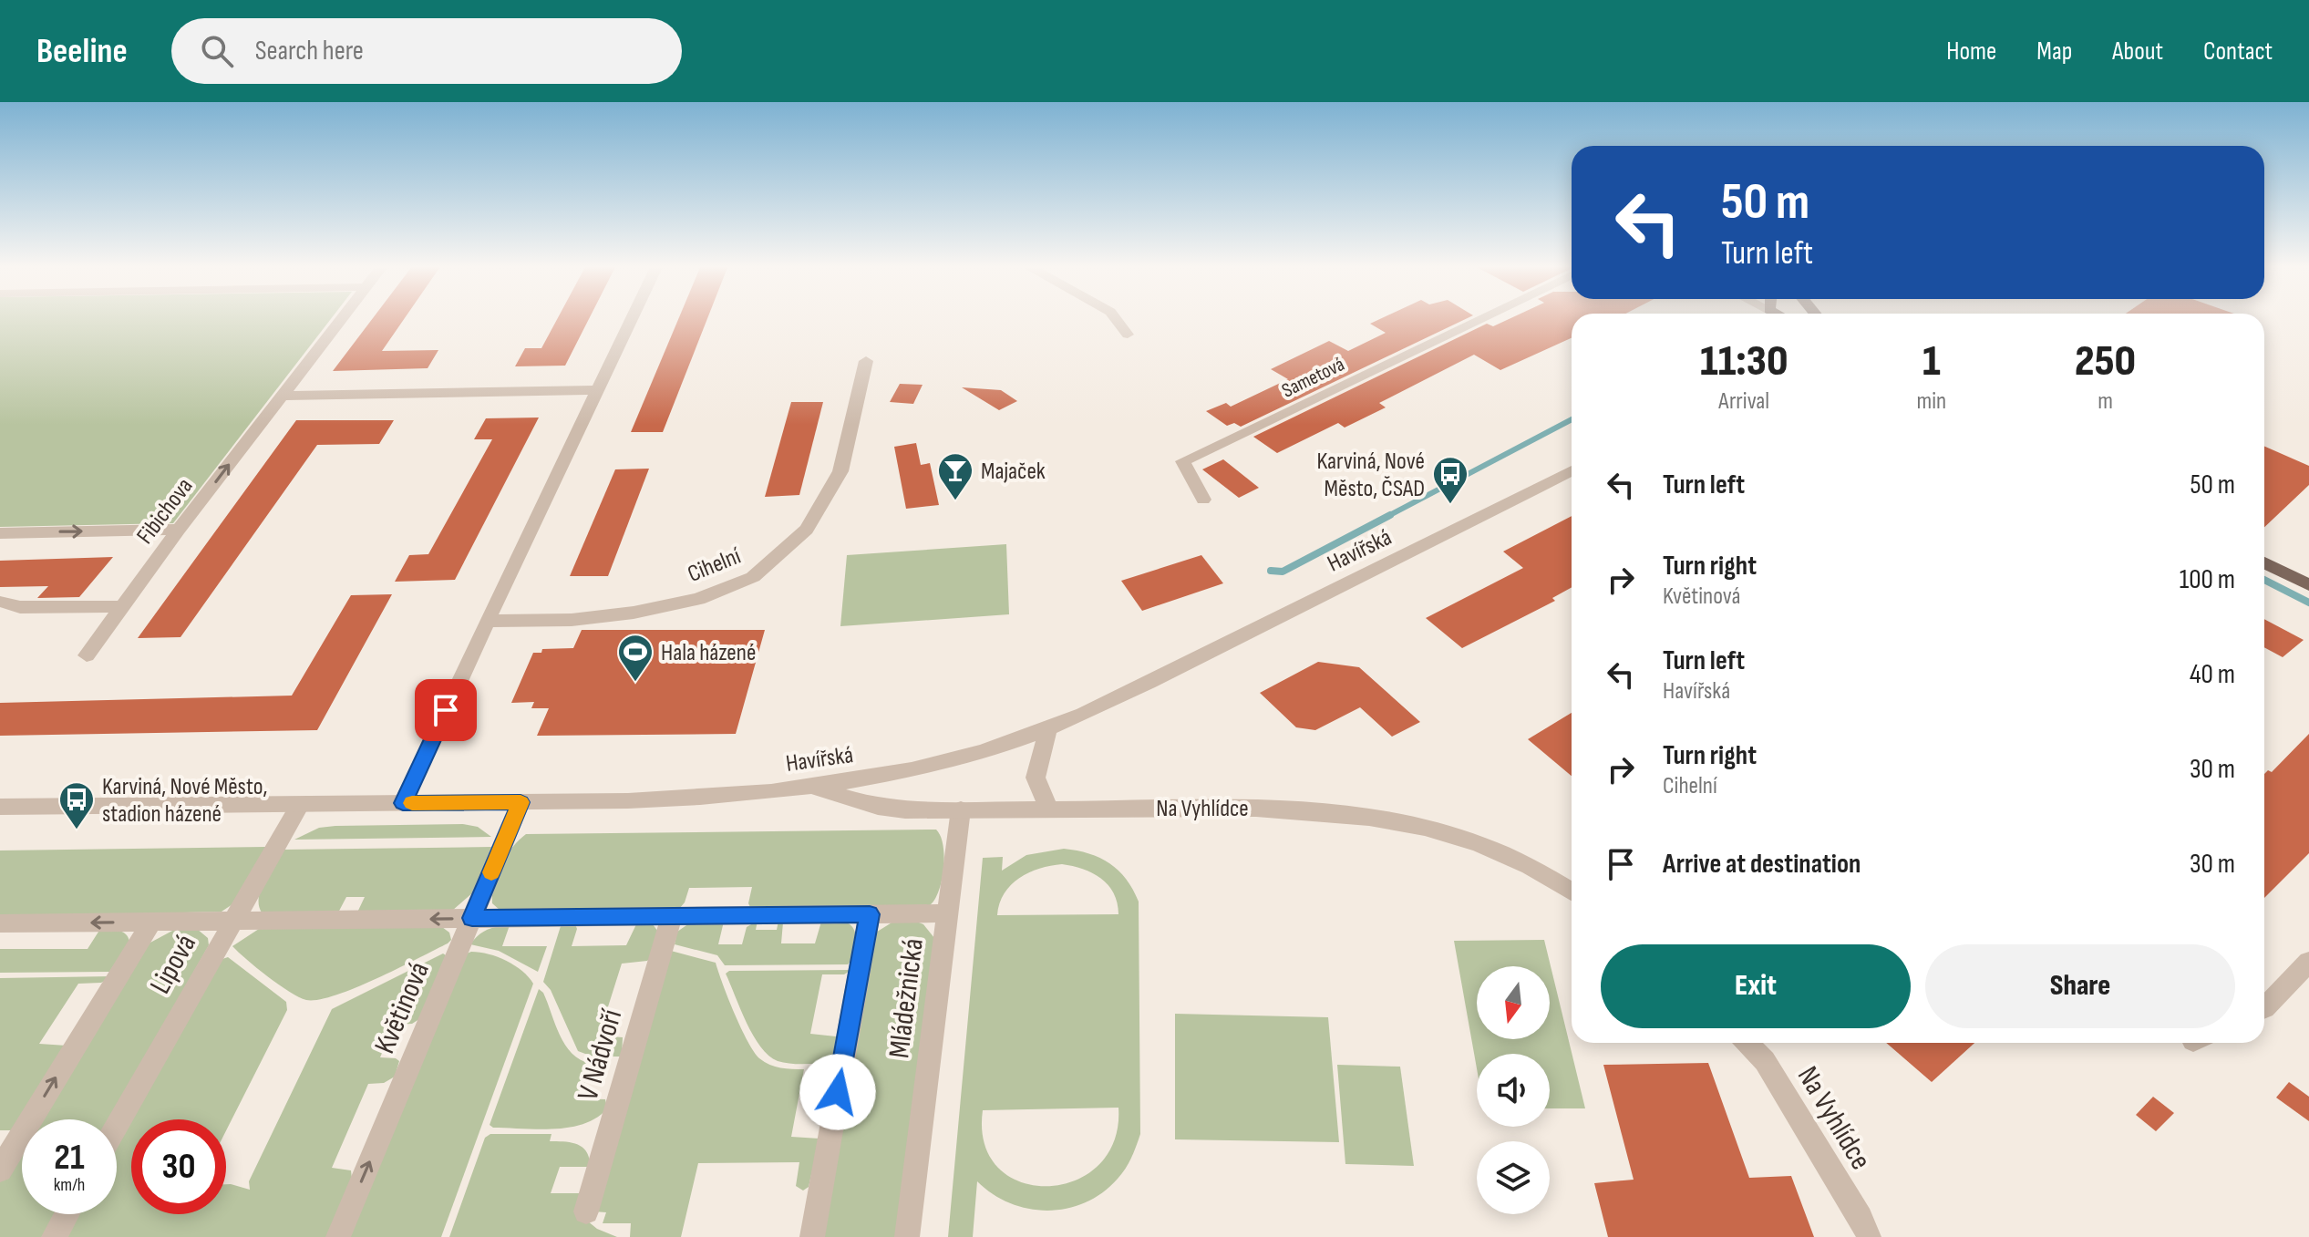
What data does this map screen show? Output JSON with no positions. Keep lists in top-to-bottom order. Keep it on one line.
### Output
{"streets":{"street":["Sametová","Fibichova","Havířská","Cihelní","Na Vyhlídce","Lipová","Mládežnická","Květinová","V Nádvoří"]},"crossings":[["Havířská","Na Vyhlídce"],["Havířská","Lipová"],["Havířská","Květinová"],["Na Vyhlídce","Mládežnická"]],"one_way":["Fibichova","Květinová"],"places":{"bar":["Majaček"],"bus stop":["Karviná, Nové Město, ČSAD","Karviná, Nové Město, stadion házené"],"sports":["Hala házené"]},"north":"bottom","page":{"header":"Beeline","search":"Search here","nav":["Home","Map","About","Contact"],"turn":["50 m","Turn left"],"eta":["11:30","Arrival","1","min","250","m"],"list":[{"name":"Turn left","value":"50 m"},{"name":"Turn right","note":"Květinová","value":"100 m"},{"name":"Turn left","note":"Havířská","value":"40 m"},{"name":"Turn right","note":"Cihelní","value":"30 m"},{"name":"Arrive at destination","value":"30 m"}],"buttons":["Exit","Share"],"speed":"21 km/h","limit":"30"}}
